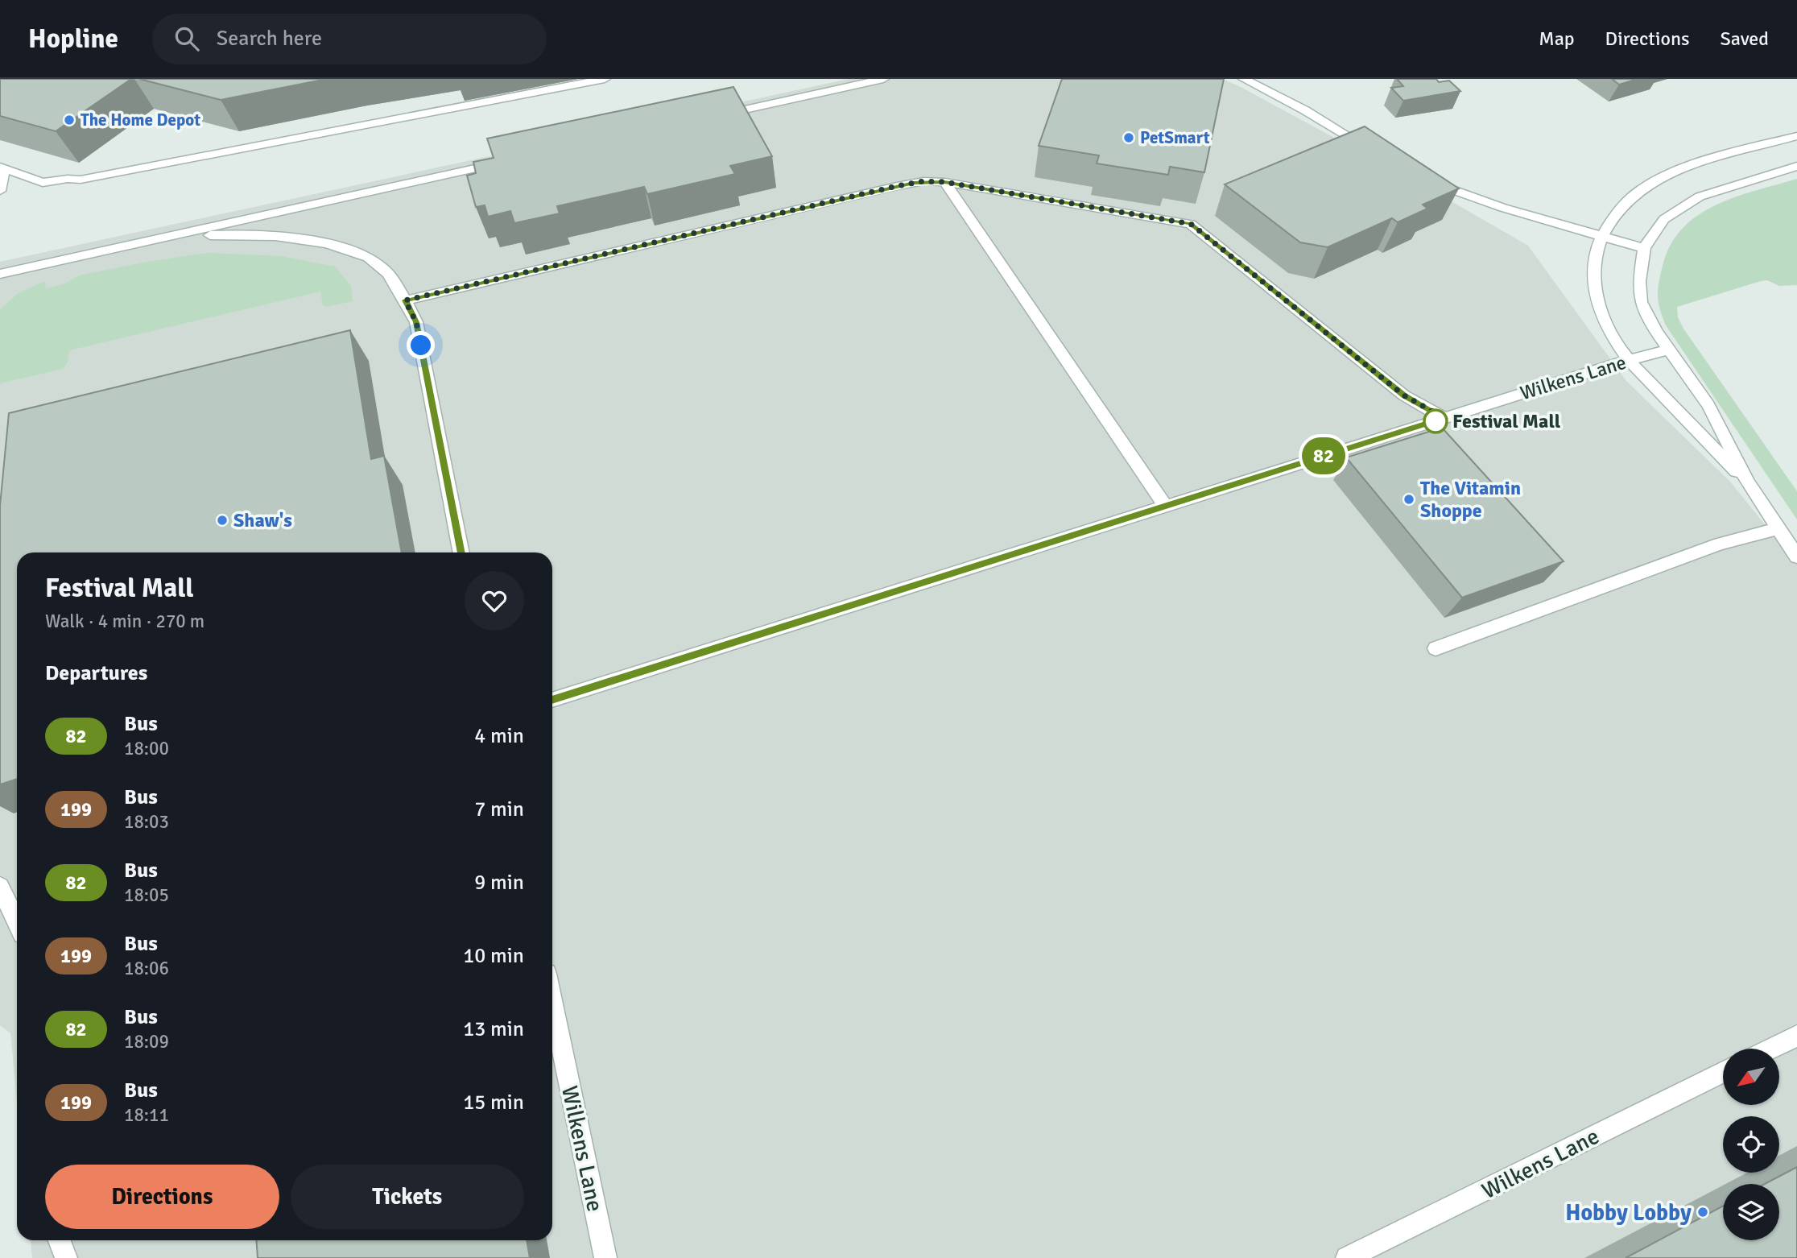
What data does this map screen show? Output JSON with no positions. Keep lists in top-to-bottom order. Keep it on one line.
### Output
{"streets":{"lane":["Wilkens Lane"]},"places":["The Home Depot","PetSmart","Festival Mall","The Vitamin Shoppe","Shaw's","Hobby Lobby"],"lines":["bus line 82"],"north":"bottom left","page":{"header":"Hopline","search":"Search here","nav":["Map","Directions","Saved"],"on_map":"82","heading":[["Festival Mall","Walk · 4 min · 270 m"],"Departures"],"list":[{"mark":"82","name":"Bus","note":"18:00","value":"4 min"},{"mark":"199","name":"Bus","note":"18:03","value":"7 min"},{"mark":"82","name":"Bus","note":"18:05","value":"9 min"},{"mark":"199","name":"Bus","note":"18:06","value":"10 min"},{"mark":"82","name":"Bus","note":"18:09","value":"13 min"},{"mark":"199","name":"Bus","note":"18:11","value":"15 min"}],"buttons":["Directions","Tickets"]}}
